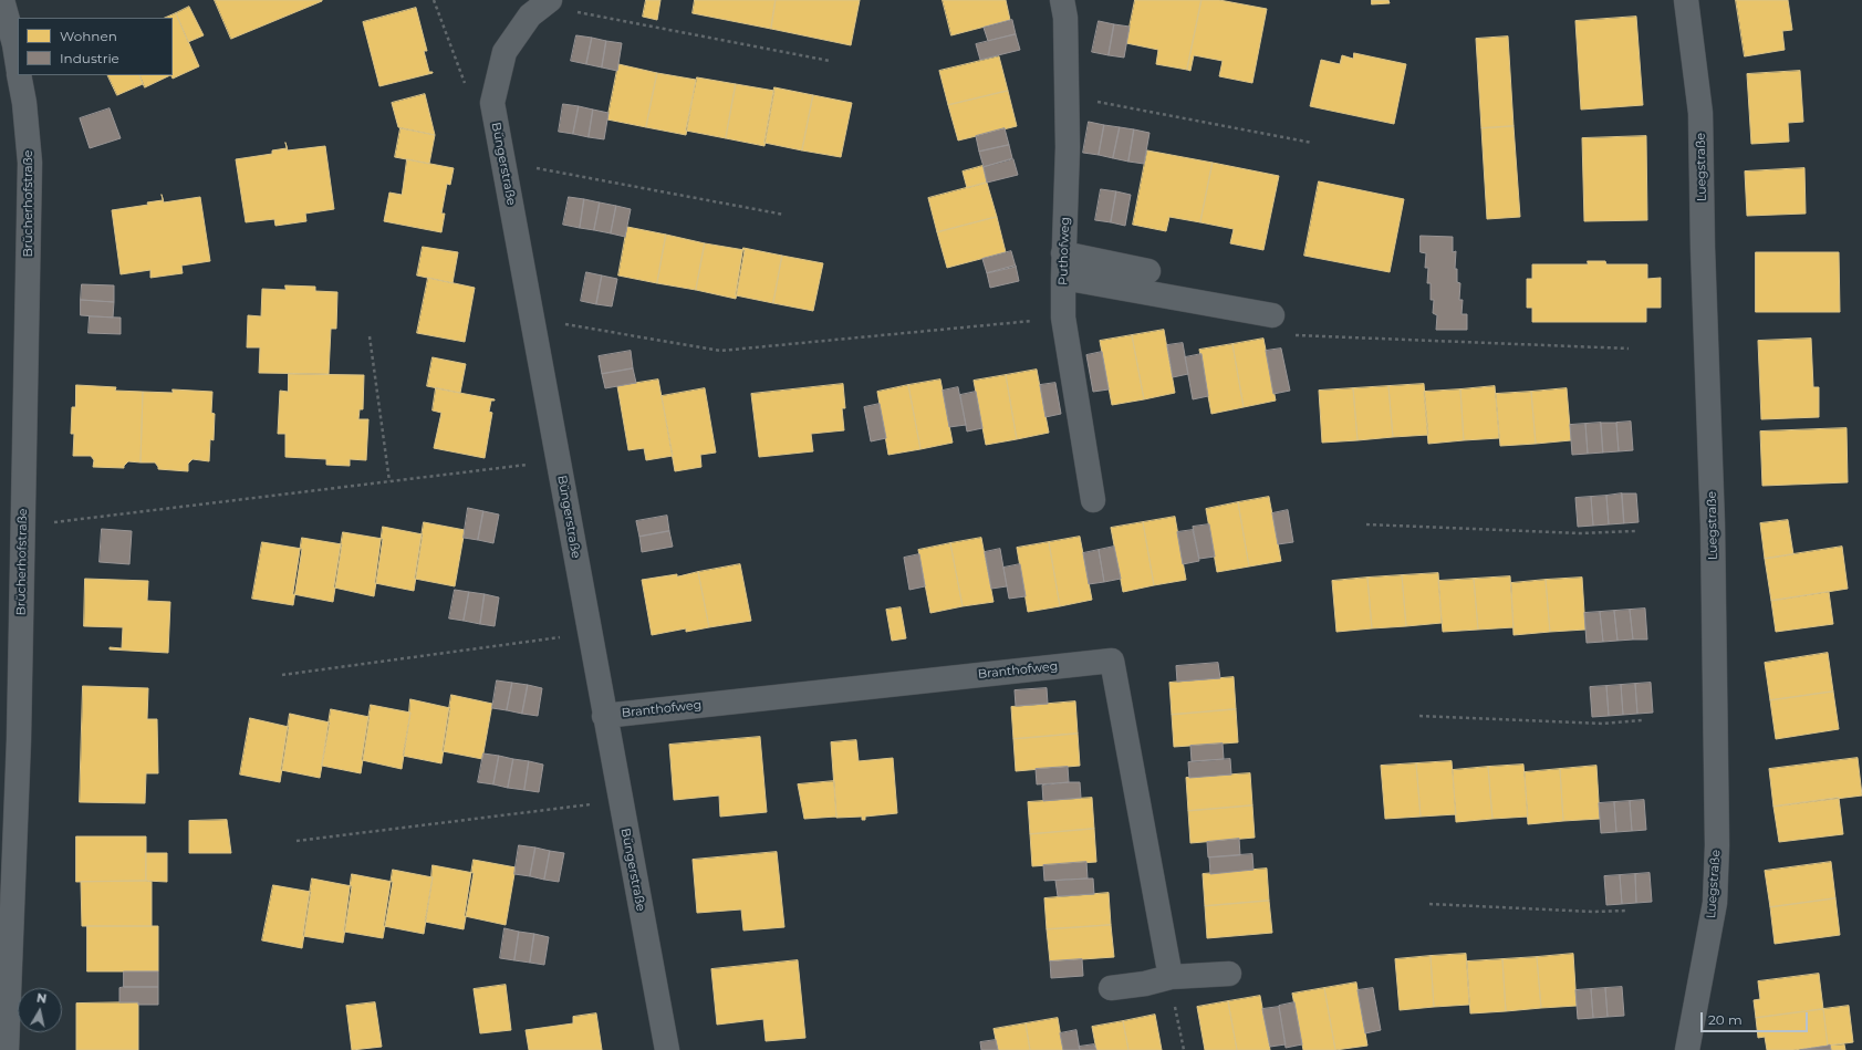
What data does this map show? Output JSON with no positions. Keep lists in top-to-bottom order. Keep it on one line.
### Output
{"streets":{"street":["Büngerstraße","Luegstraße","Brücherhofstraße","Puthofweg","Branthofweg"]},"crossings":[["Büngerstraße","Branthofweg"]],"legend":["Wohnen","Industrie"],"scale_bar":"20 m","north":"top"}
